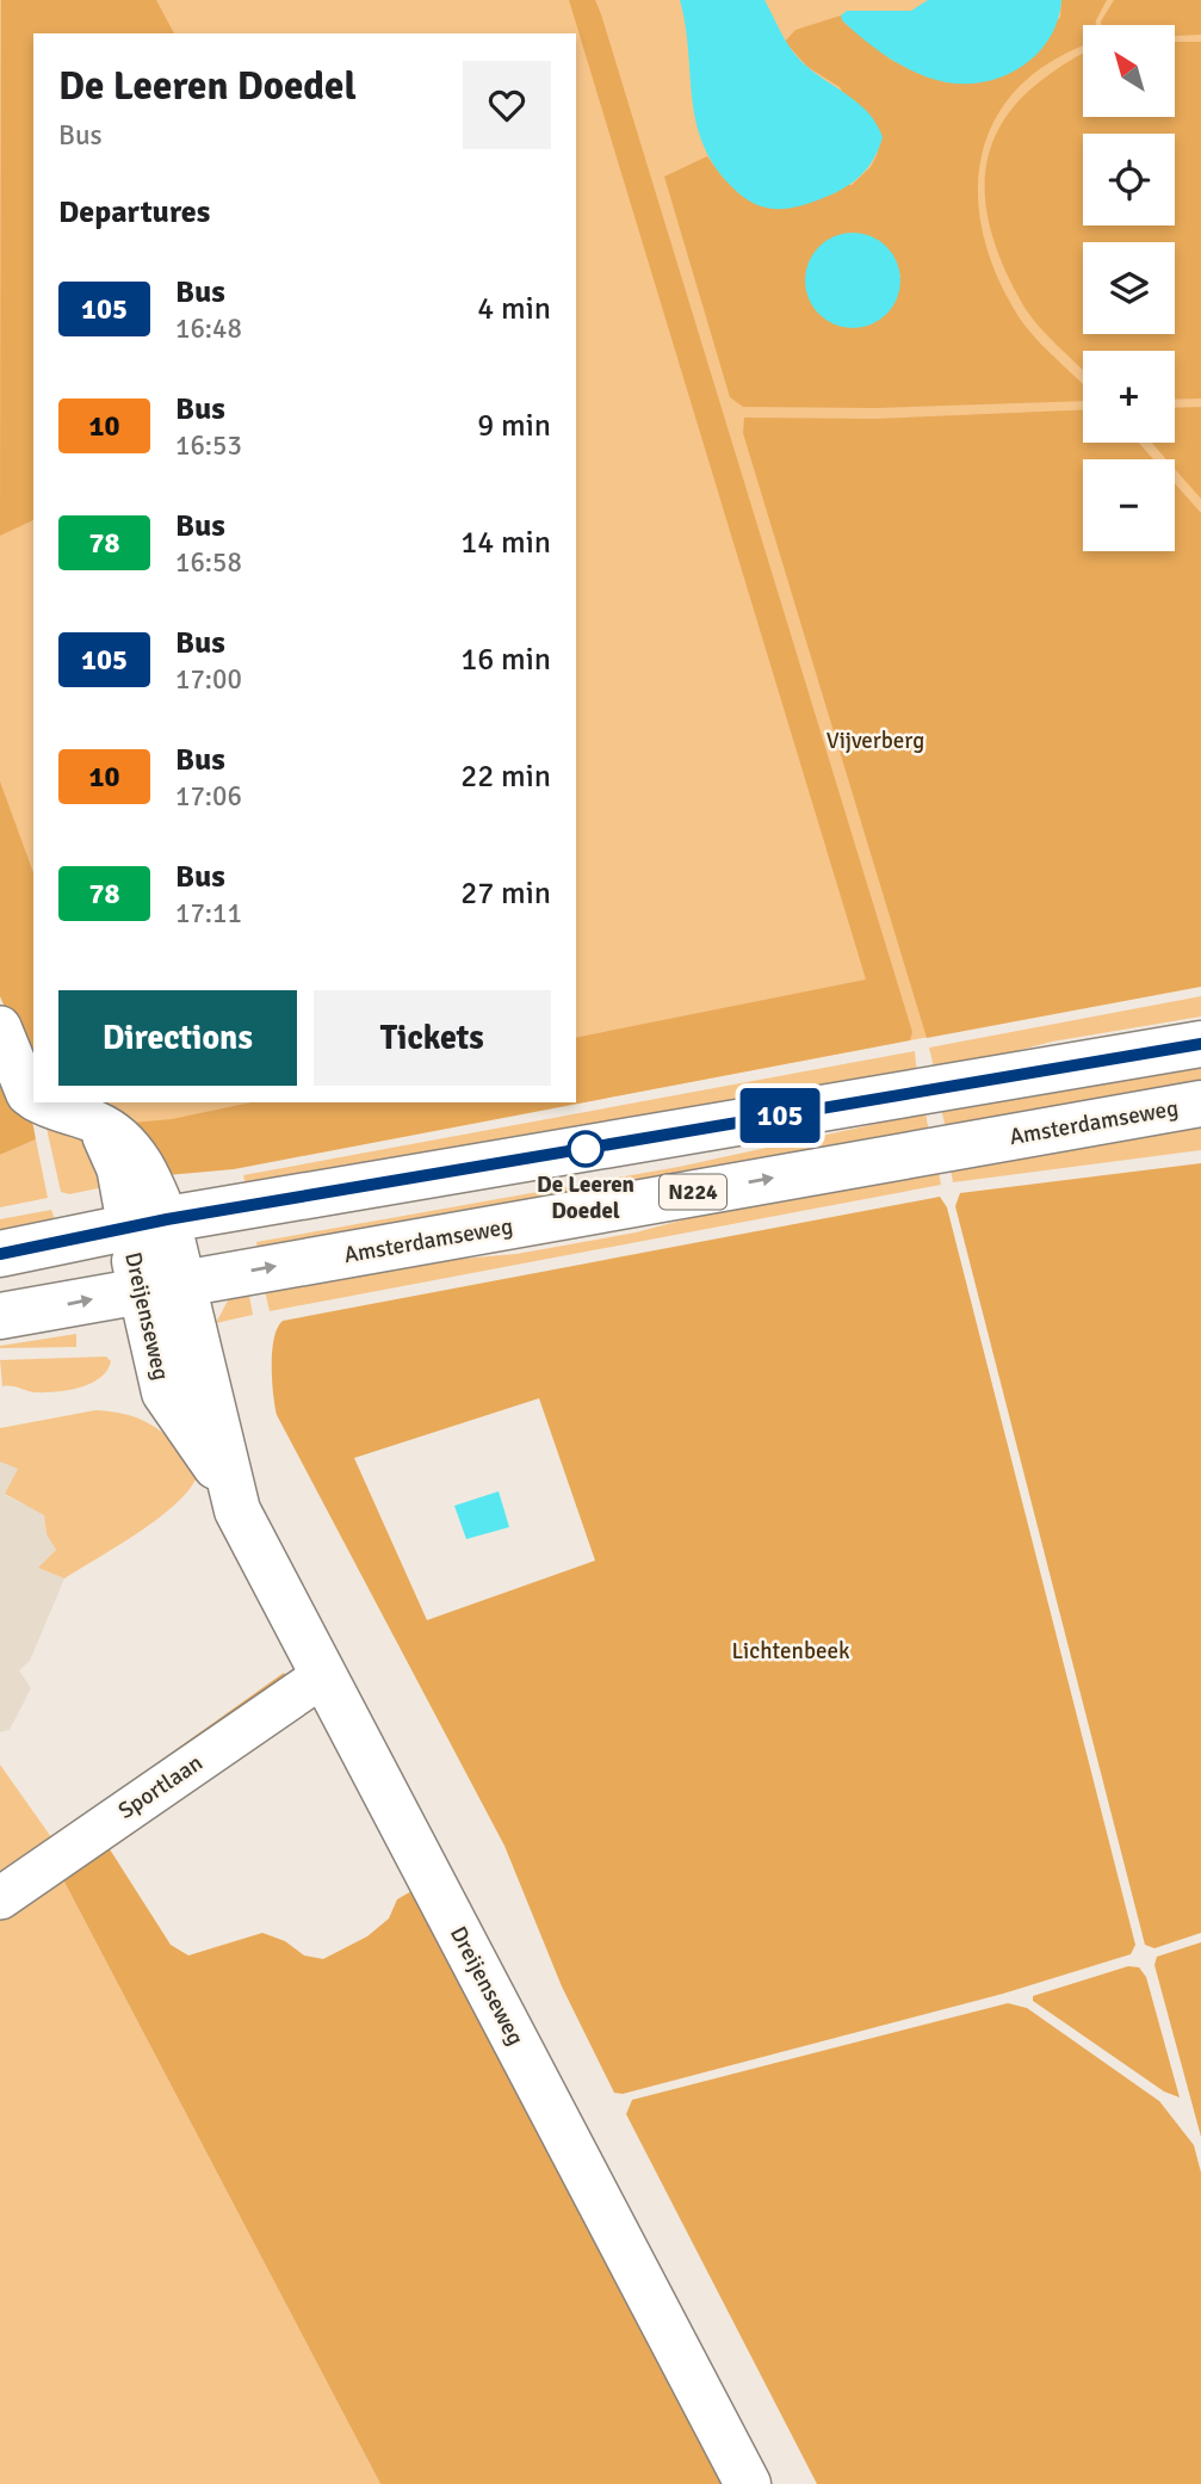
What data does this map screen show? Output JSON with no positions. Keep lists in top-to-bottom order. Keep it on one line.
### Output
{"streets":{"main road":["Amsterdamseweg","N224","Dreijenseweg"],"street":["Sportlaan"]},"crossings":[["Amsterdamseweg","Dreijenseweg"],["Dreijenseweg","Sportlaan"]],"parks":["Vijverberg","Lichtenbeek"],"places":["De Leeren Doedel"],"lines":["bus line 105"],"north":"top left","page":{"on_map":"105","map_buttons":["+","−"],"heading":[["De Leeren Doedel","Bus"],"Departures"],"list":[{"mark":"105","name":"Bus","note":"16:48","value":"4 min"},{"mark":"10","name":"Bus","note":"16:53","value":"9 min"},{"mark":"78","name":"Bus","note":"16:58","value":"14 min"},{"mark":"105","name":"Bus","note":"17:00","value":"16 min"},{"mark":"10","name":"Bus","note":"17:06","value":"22 min"},{"mark":"78","name":"Bus","note":"17:11","value":"27 min"}],"buttons":["Directions","Tickets"]}}
